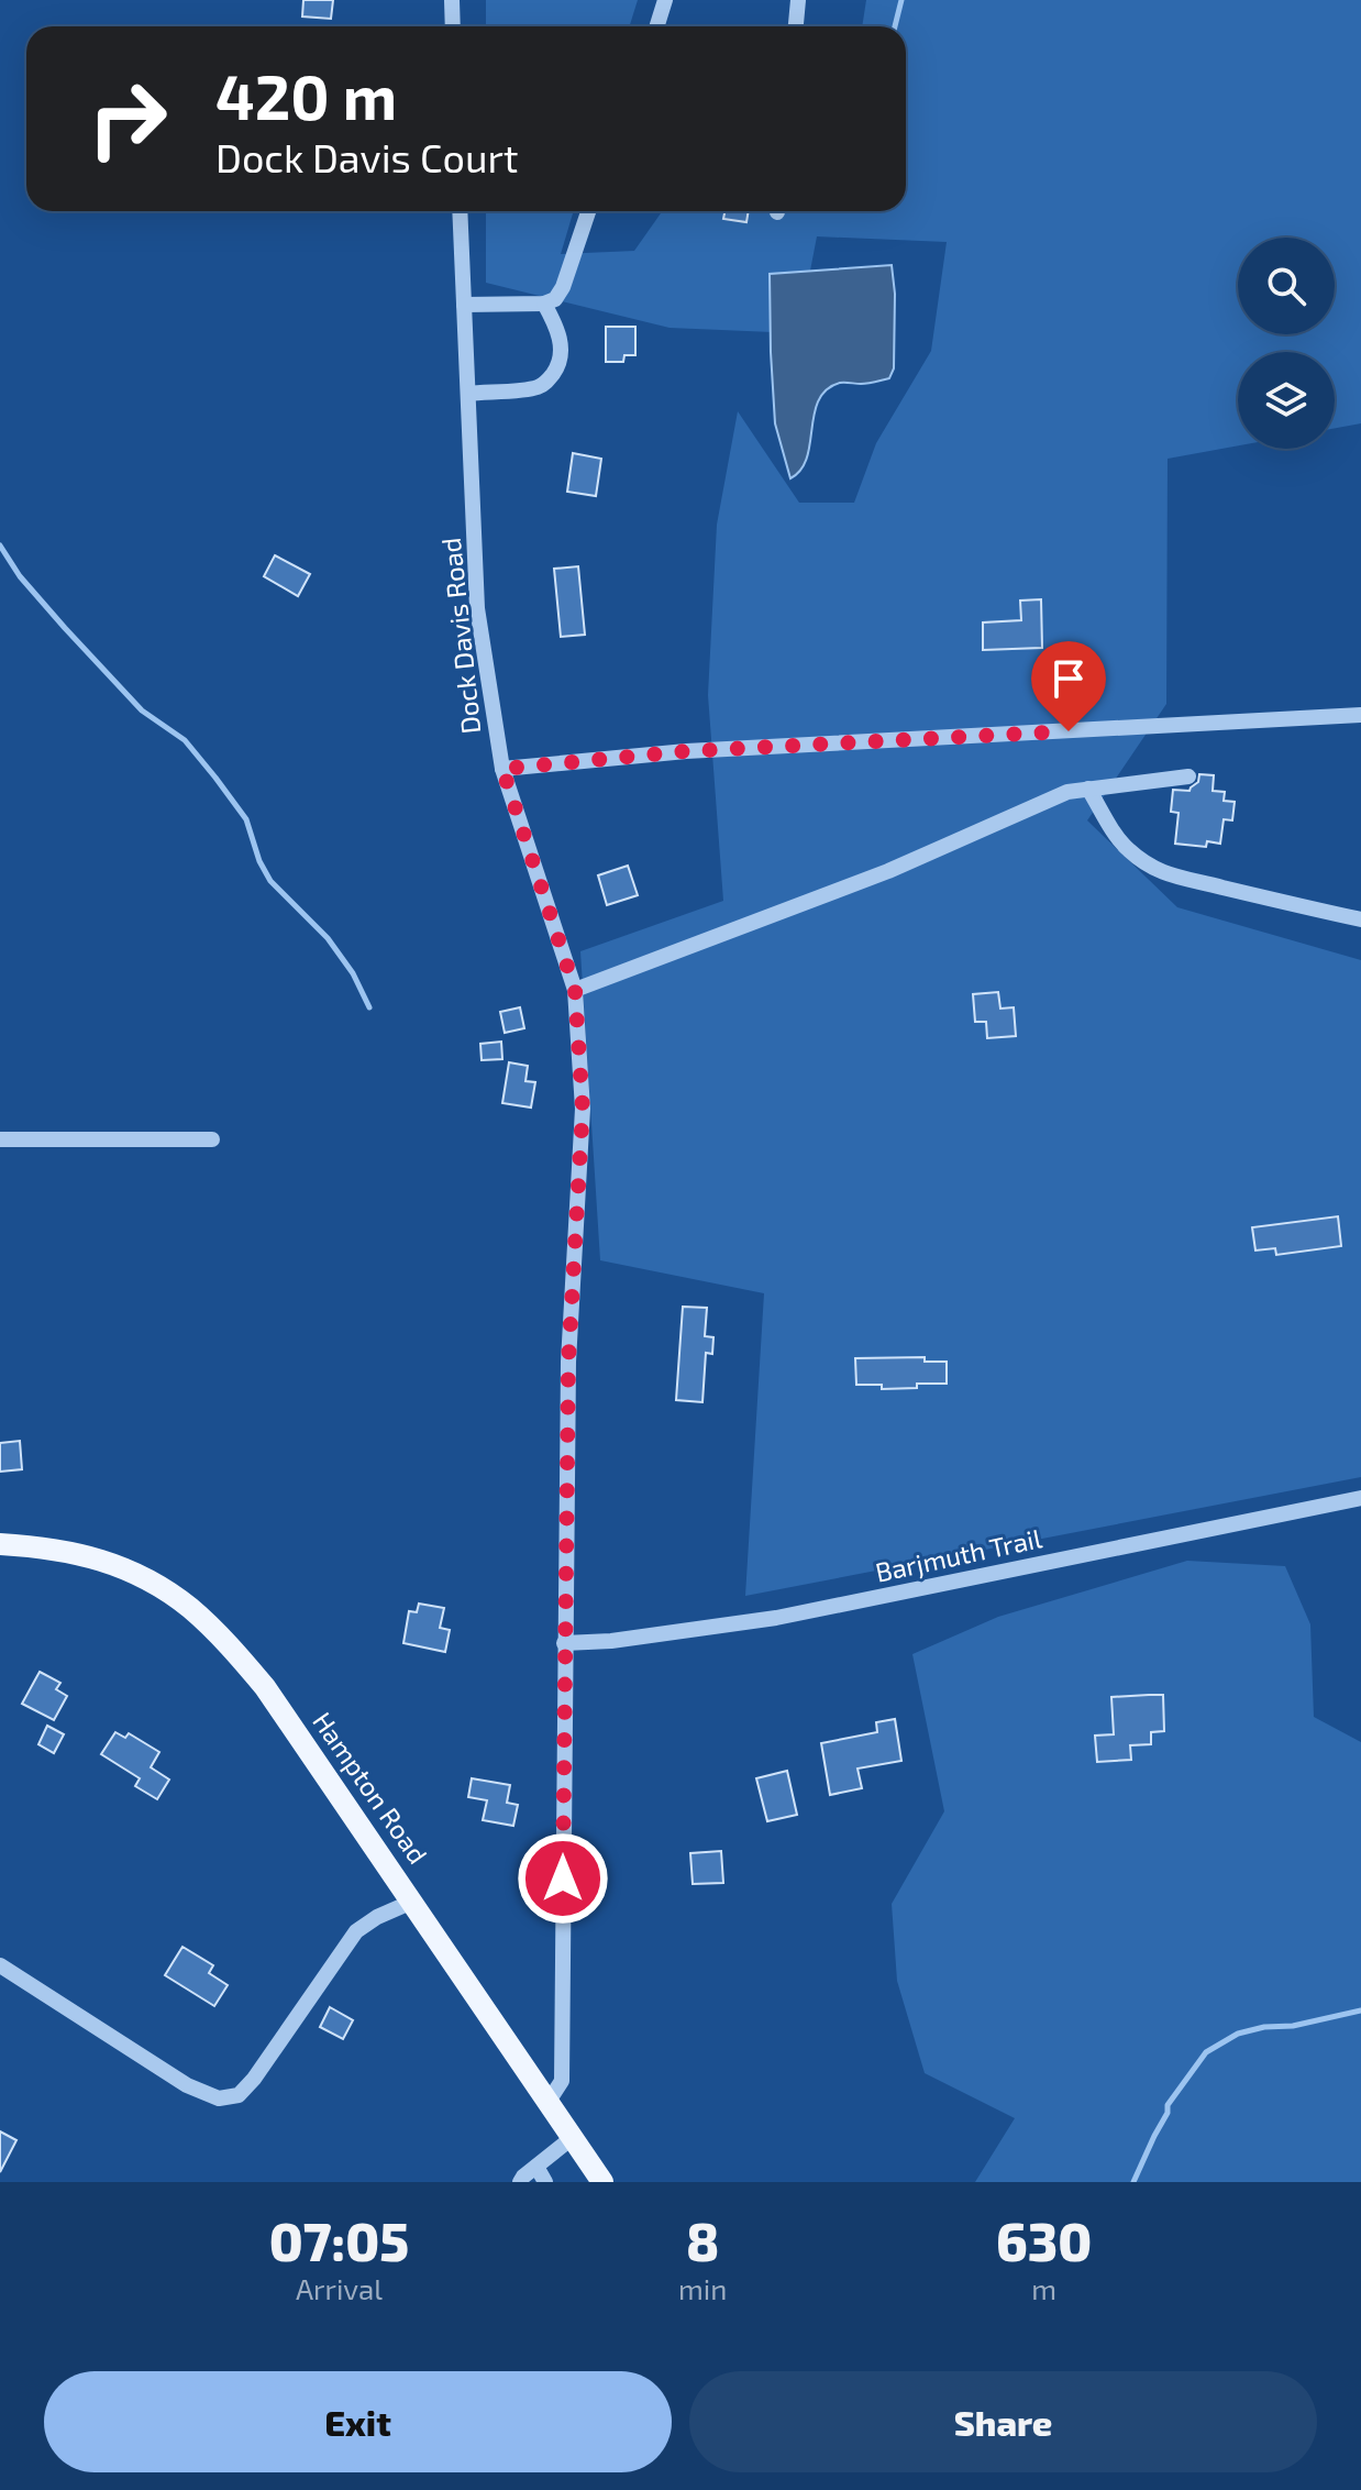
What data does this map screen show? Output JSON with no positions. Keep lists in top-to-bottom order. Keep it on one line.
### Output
{"streets":{"main road":["Hampton Road"],"street":["Dock Davis Road","Barjmuth Trail"]},"crossings":[["Dock Davis Road","Barjmuth Trail"],["Dock Davis Road","Hampton Road"]],"page":{"turn":["420 m","Dock Davis Court"],"eta":["07:05","Arrival","8","min","630","m"],"buttons":["Exit","Share"]}}
